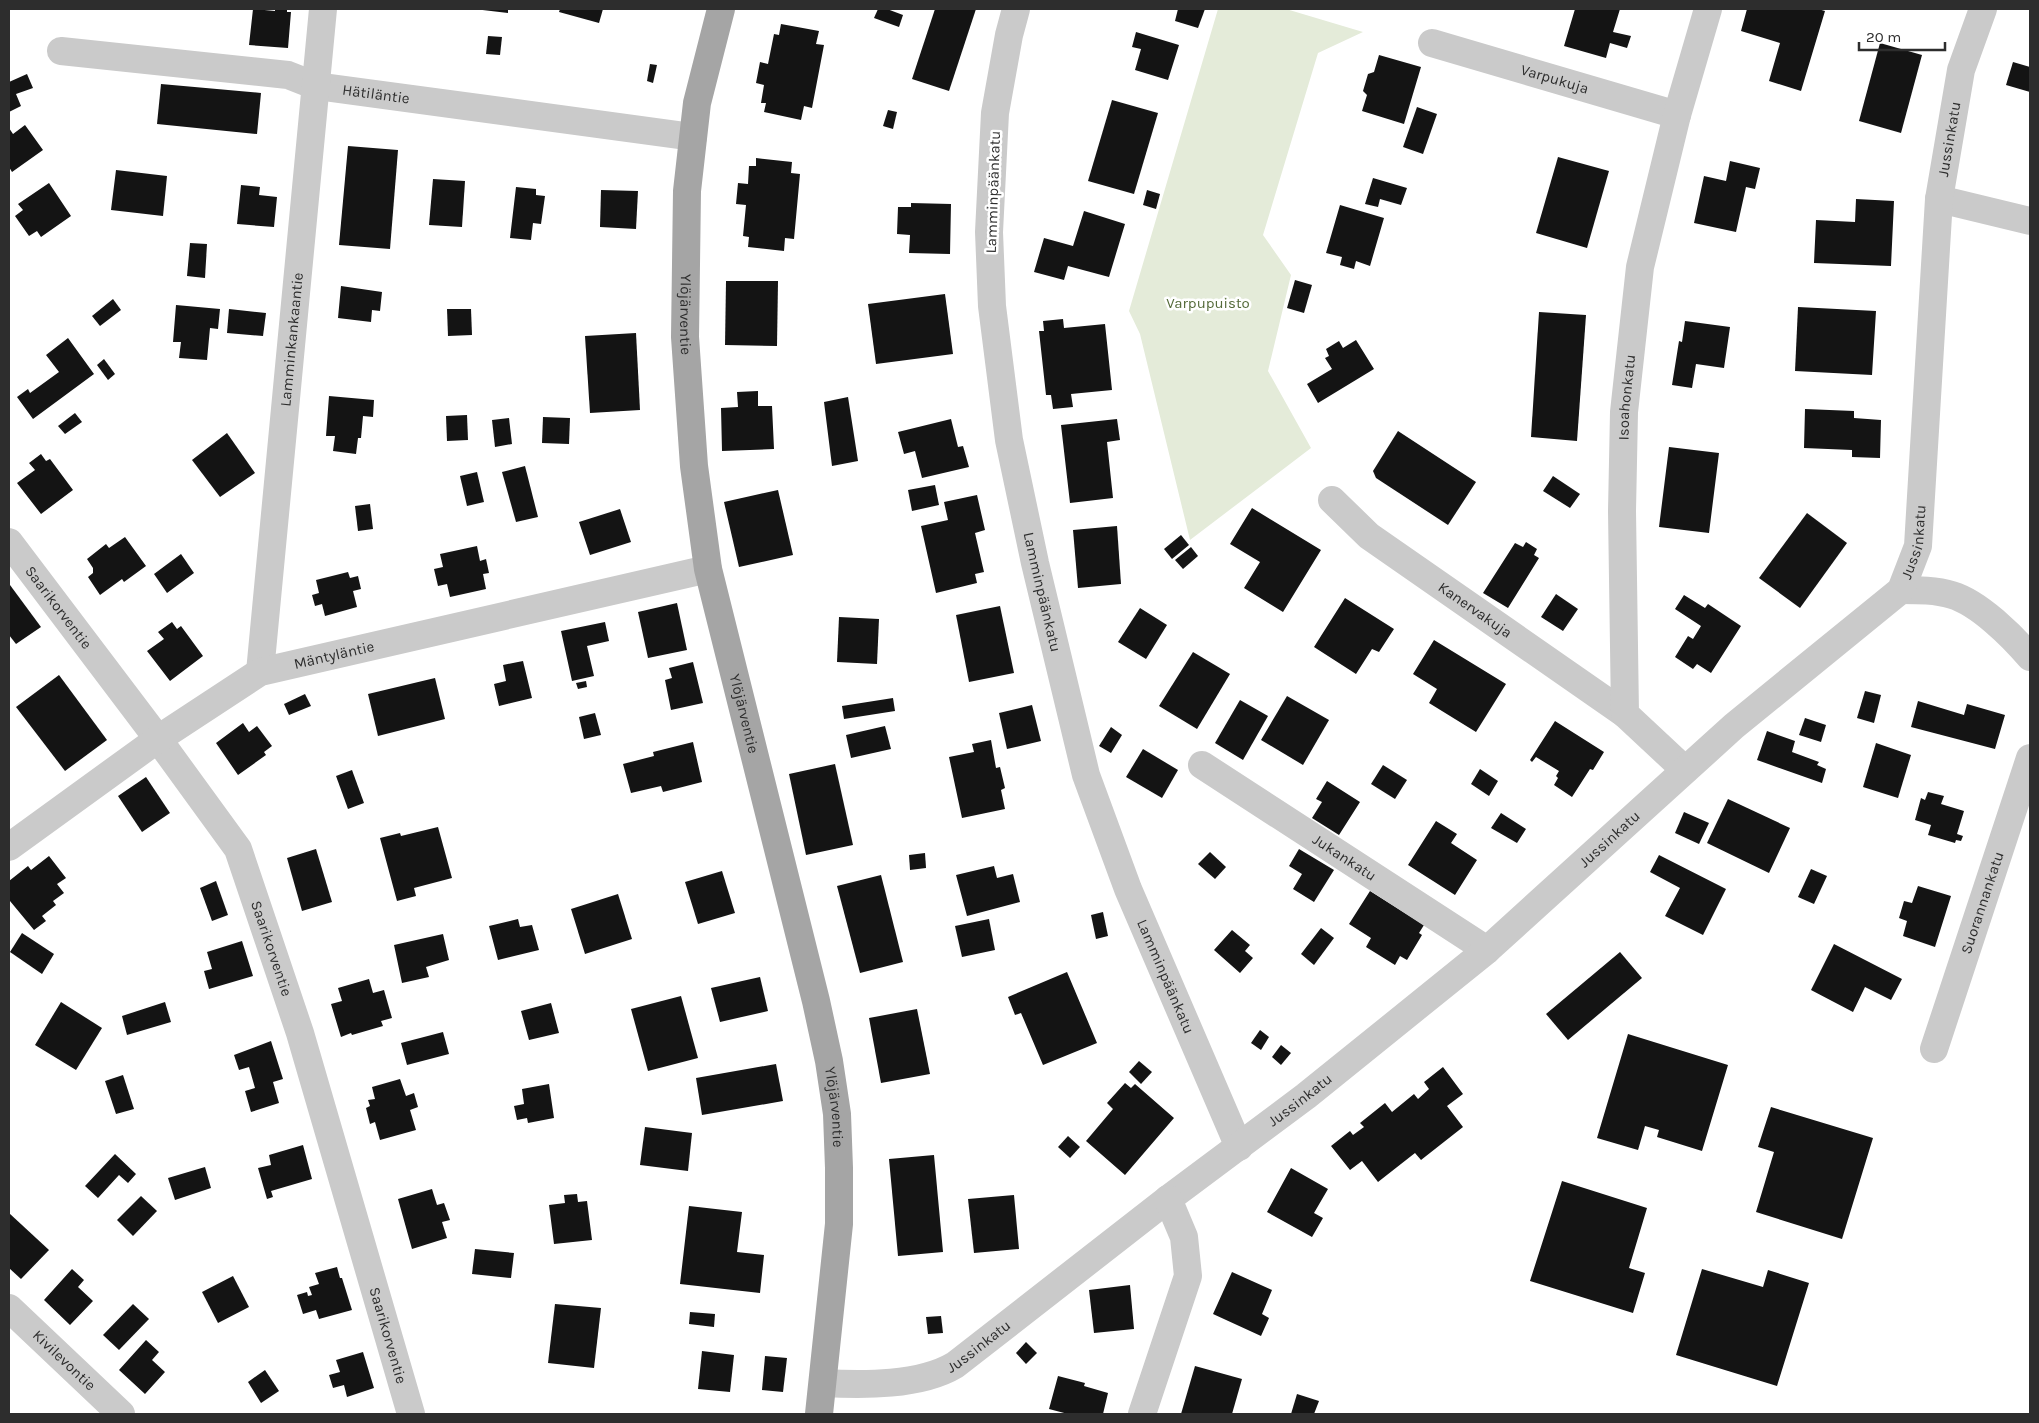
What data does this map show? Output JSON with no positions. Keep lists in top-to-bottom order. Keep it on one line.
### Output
{"streets":{"main road":["Ylöjärventie"],"street":["Varpukuja","Hätiläntie","Jussinkatu","Lamminpäänkatu","Lamminkankaantie","Isoahonkatu","Saarikorventie","Kanervakuja","Mäntyläntie","Jukankatu","Suorannankatu","Kivilevontie"]},"crossings":[["Varpukuja","Isoahonkatu"],["Hätiläntie","Ylöjärventie"],["Hätiläntie","Lamminkankaantie"],["Jussinkatu","Lamminpäänkatu"],["Jussinkatu","Ylöjärventie"],["Jussinkatu","Jukankatu"],["Ylöjärventie","Mäntyläntie"],["Lamminkankaantie","Mäntyläntie"],["Isoahonkatu","Kanervakuja"],["Saarikorventie","Mäntyläntie"]],"parks":["Varpupuisto"],"scale_bar":"20 m"}
